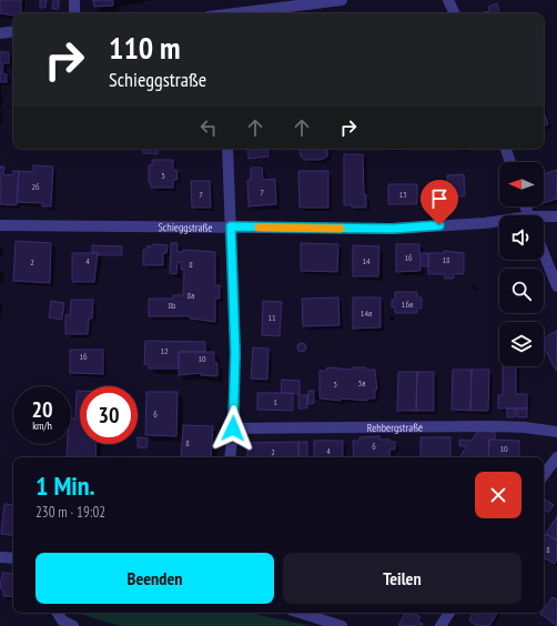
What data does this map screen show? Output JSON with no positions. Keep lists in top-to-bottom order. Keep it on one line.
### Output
{"streets":{"street":["Schieggstraße","Rehbergstraße"]},"house_numbers":["5","26","7","7","13","16","18","4","14","2","8","8a","16a","8b","14a","11","12","16","10","3a","3","1","6","8","6","10","4","2","8"],"north":"left","page":{"turn":["110 m","Schieggstraße"],"speed":"20 km/h","limit":"30","heading":["1 Min.","230 m · 19:02"],"buttons":["Beenden","Teilen"]}}
